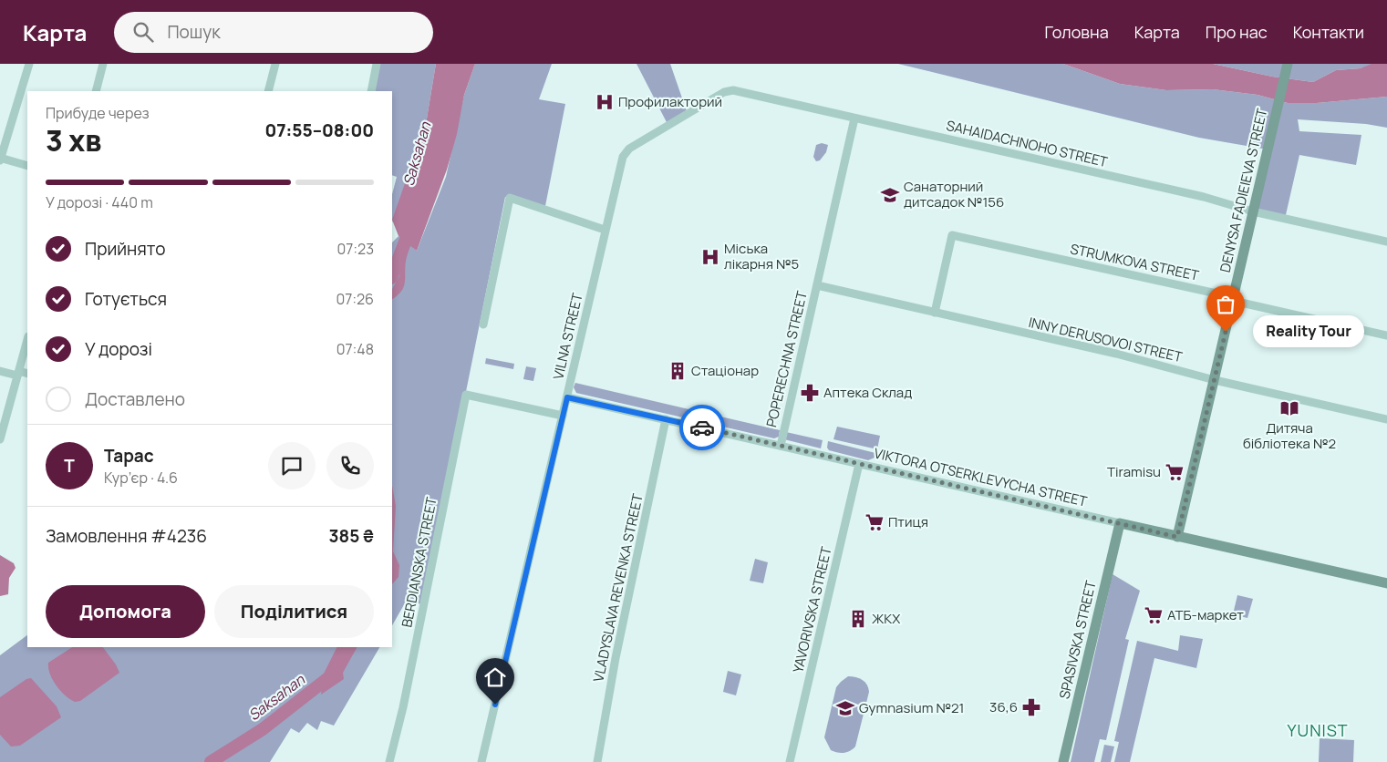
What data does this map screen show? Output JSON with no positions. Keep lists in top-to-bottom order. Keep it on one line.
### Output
{"streets":{"street":["SAHAIDACHNOHO STREET","DENYSA FADIEIEVA STREET","STRUMKOVA STREET","VILNA STREET","INNY DERUSOVOI STREET","POPERECHNA STREET","VIKTORA OTSERKLEVYCHA STREET","BERDIANSKA STREET","VLADYSLAVA REVENKA STREET","YAVORIVSKA STREET","SPASIVSKA STREET"]},"crossings":[["SAHAIDACHNOHO STREET","DENYSA FADIEIEVA STREET"],["SAHAIDACHNOHO STREET","VILNA STREET"],["SAHAIDACHNOHO STREET","POPERECHNA STREET"],["DENYSA FADIEIEVA STREET","STRUMKOVA STREET"],["DENYSA FADIEIEVA STREET","INNY DERUSOVOI STREET"],["DENYSA FADIEIEVA STREET","VIKTORA OTSERKLEVYCHA STREET"],["STRUMKOVA STREET","INNY DERUSOVOI STREET"],["VILNA STREET","VIKTORA OTSERKLEVYCHA STREET"],["VILNA STREET","BERDIANSKA STREET"],["INNY DERUSOVOI STREET","POPERECHNA STREET"],["POPERECHNA STREET","VIKTORA OTSERKLEVYCHA STREET"],["VIKTORA OTSERKLEVYCHA STREET","VLADYSLAVA REVENKA STREET"],["VIKTORA OTSERKLEVYCHA STREET","YAVORIVSKA STREET"],["VIKTORA OTSERKLEVYCHA STREET","SPASIVSKA STREET"]],"districts":["YUNIST"],"water":["Saksahan"],"places":{"hospital":["Профилакторий","Міська лікарня №5"],"school or university":["Санаторний дитсадок №156","Gymnasium №21"],"other":["Reality Tour"],"building":["Стаціонар","ЖКХ"],"pharmacy":["Аптека Склад","36,6"],"library":["Дитяча бібліотека №2"],"supermarket":["Tiramisu","Птиця","АТБ-маркет"]},"page":{"header":"Карта","search":"Пошук","nav":["Головна","Карта","Про нас","Контакти"],"heading":["3 хв","Прибуде через","07:55–08:00"],"panel":["Тарас","Кур’єр · 4.6","Замовлення #4236","385 ₴"],"bar":"У дорозі · 440 m","list":[["Прийнято","07:23"],["Готується","07:26"],["У дорозі","07:48"],"Доставлено"],"bubble":"Reality Tour","round":"Т","buttons":["Допомога","Поділитися"]}}
